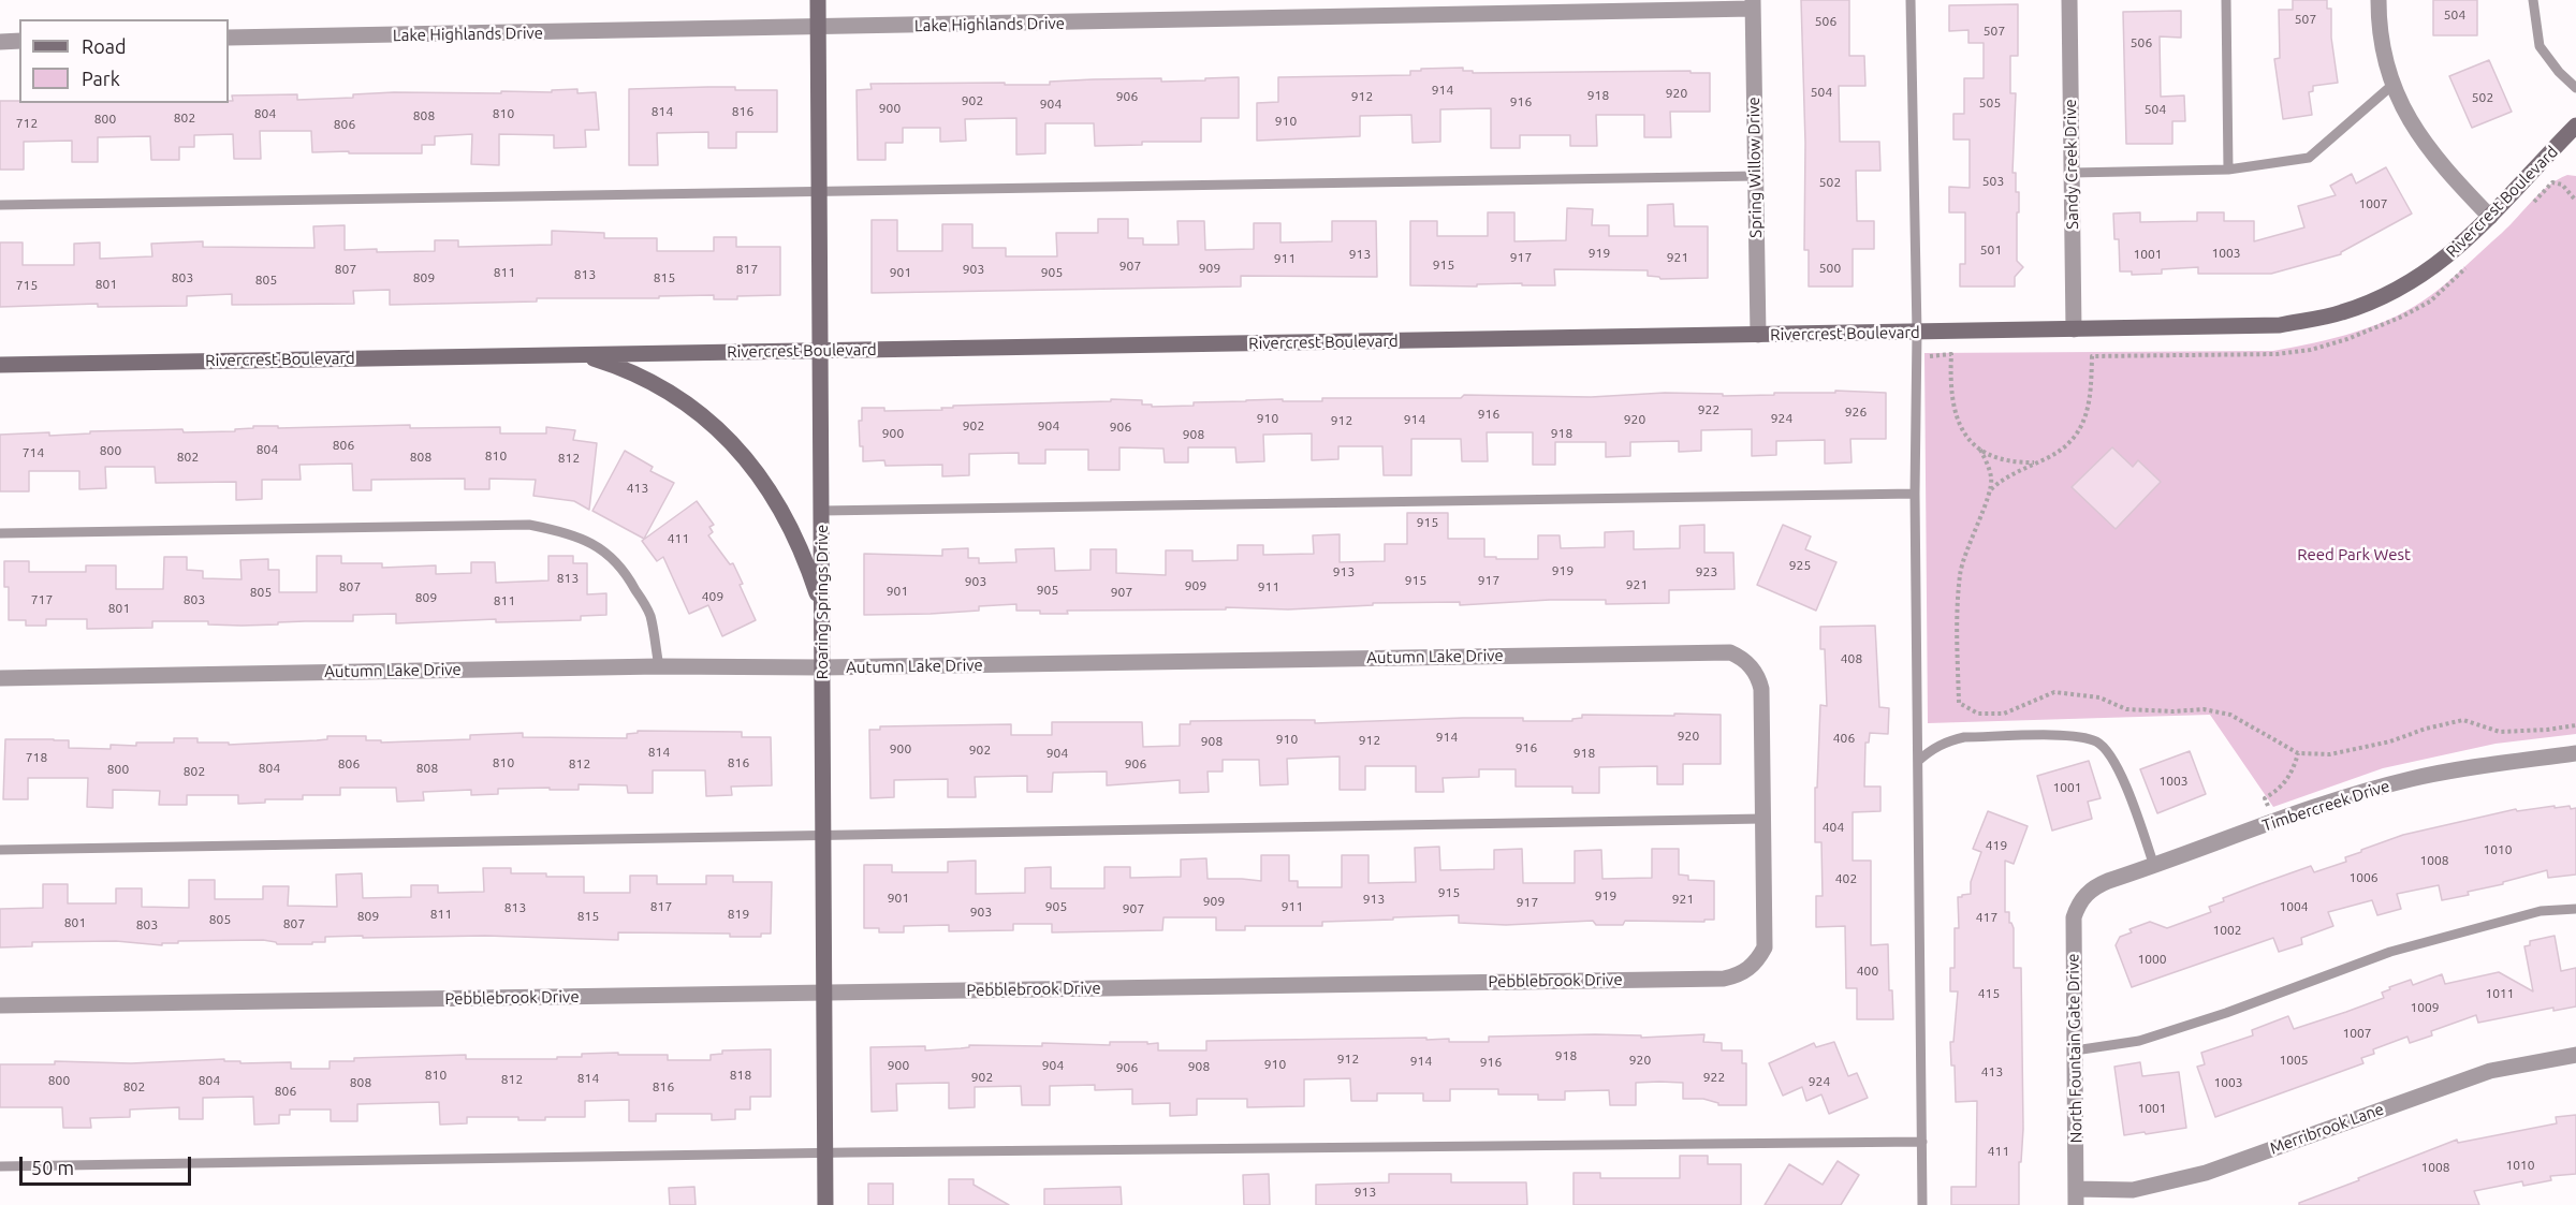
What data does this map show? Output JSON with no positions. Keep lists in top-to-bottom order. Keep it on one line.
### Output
{"streets":{"street":["Lake Highlands Drive","Sandy Creek Drive","Spring Willow Drive","Rivercrest Boulevard","Roaring Springs Drive","Autumn Lake Drive","Timbercreek Drive","Pebblebrook Drive","North Fountain Gate Drive","Merribrook Lane"]},"crossings":[["Lake Highlands Drive","Spring Willow Drive"],["Lake Highlands Drive","Roaring Springs Drive"],["Sandy Creek Drive","Rivercrest Boulevard"],["Spring Willow Drive","Rivercrest Boulevard"],["Rivercrest Boulevard","Roaring Springs Drive"],["Roaring Springs Drive","Autumn Lake Drive"],["Roaring Springs Drive","Pebblebrook Drive"],["Autumn Lake Drive","Pebblebrook Drive"],["Timbercreek Drive","North Fountain Gate Drive"],["North Fountain Gate Drive","Merribrook Lane"]],"parks":["Reed Park West"],"house_numbers":["504","507","506","507","506","914","504","920","918","906","912","502","902","916","505","904","900","504","814","816","804","810","808","802","800","910","712","806","503","502","1007","501","919","1003","913","1001","917","921","911","915","907","909","500","807","817","903","811","901","905","813","803","809","815","805","801","715","922","926","916","910","924","914","920","912","902","904","906","900","918","908","806","804","800","714","810","802","808","812","413","915","411","925","919","913","923","813","915","917","903","921","909","807","911","905","901","805","907","409","809","717","803","811","801","408","920","914","406","910","912","908","916","900","902","814","904","918","718","810","816","806","812","906","804","808","800","802","1003","1001","404","419","1010","1008","1006","402","915","919","901","913","921","909","917","817","905","911","1004","813","907","903","811","819","809","815","417","805","801","807","803","1002","1000","400","415","1011","1009","1007","918","912","920","1005","914","916","910","900","904","908","906","413","810","818","902","922","814","812","800","804","924","808","1003","802","816","806","1001","411","1010","1008","913"],"legend":["Road","Park"],"scale_bar":"50 m"}
